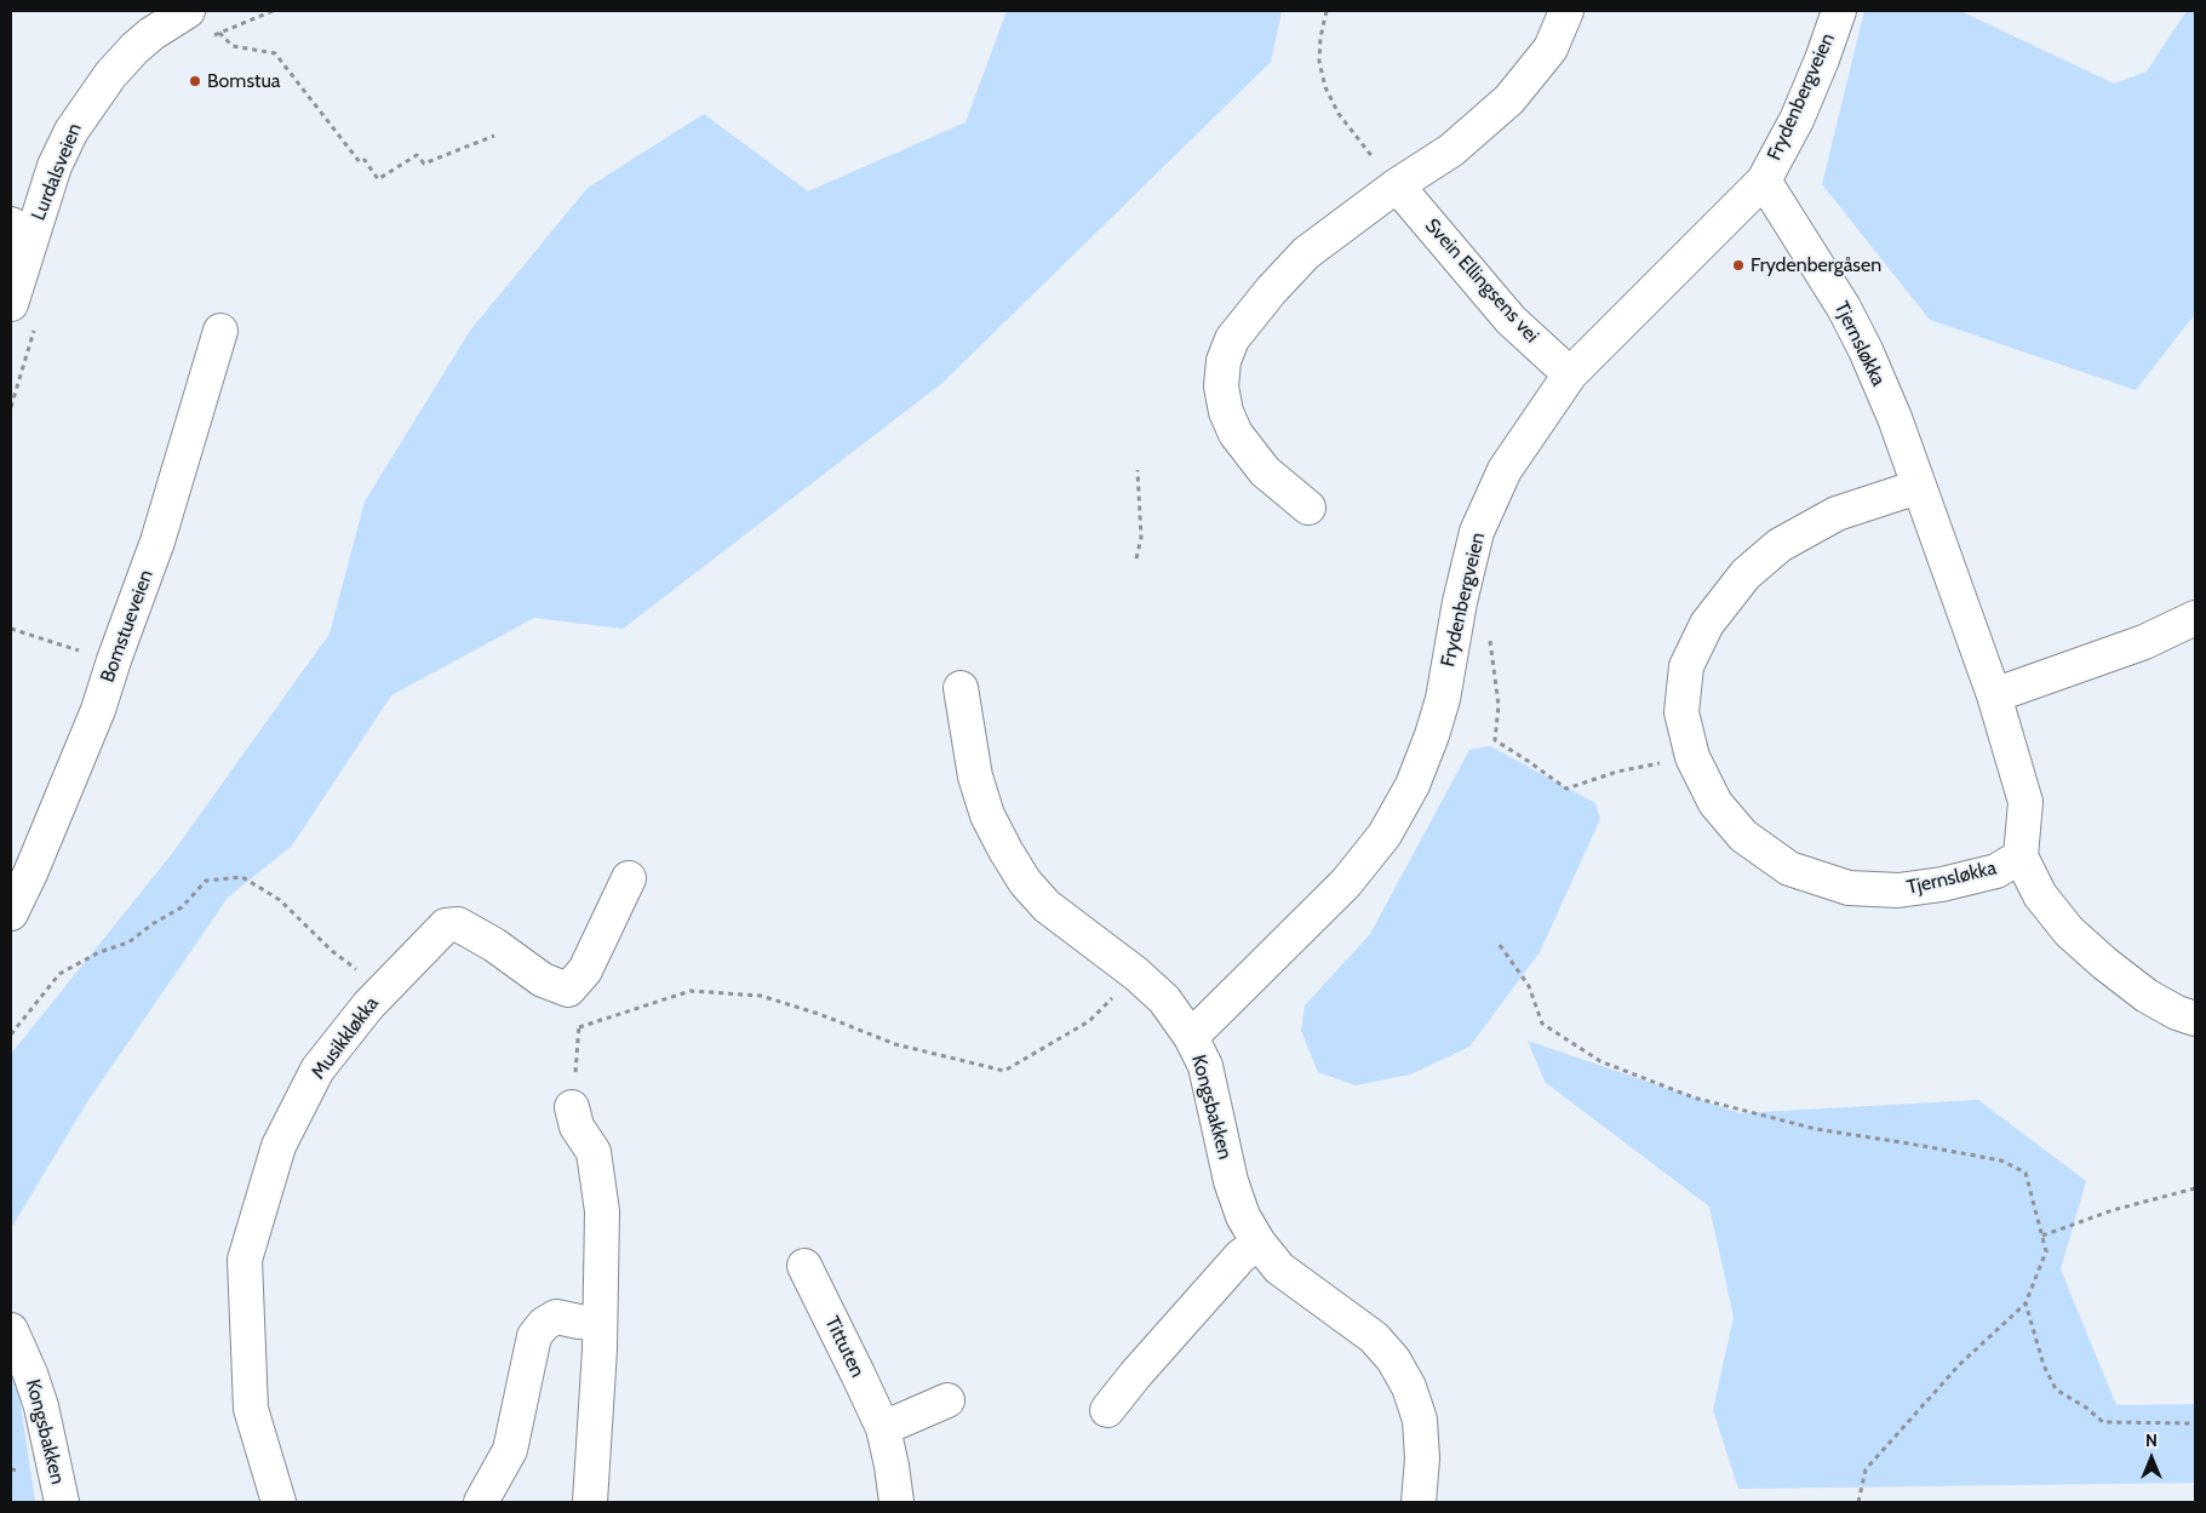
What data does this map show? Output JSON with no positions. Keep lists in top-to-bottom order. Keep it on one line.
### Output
{"streets":{"street":["Frydenbergveien","Lurdalsveien","Svein Ellingsens vei","Tjernsløkka","Bomstueveien","Musikkløkka","Kongsbakken","Tittuten"]},"crossings":[["Frydenbergveien","Svein Ellingsens vei"],["Frydenbergveien","Tjernsløkka"],["Frydenbergveien","Kongsbakken"]],"places":["Bomstua","Frydenbergåsen"],"north":"top"}
